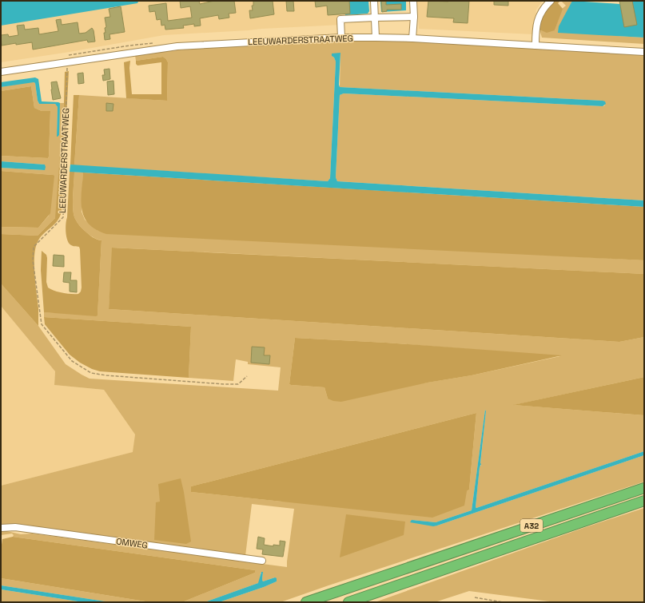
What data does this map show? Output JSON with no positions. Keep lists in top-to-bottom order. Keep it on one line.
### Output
{"streets":{"highway":["A32"],"street":["LEEUWARDERSTRAATWEG","OMWEG"]}}
